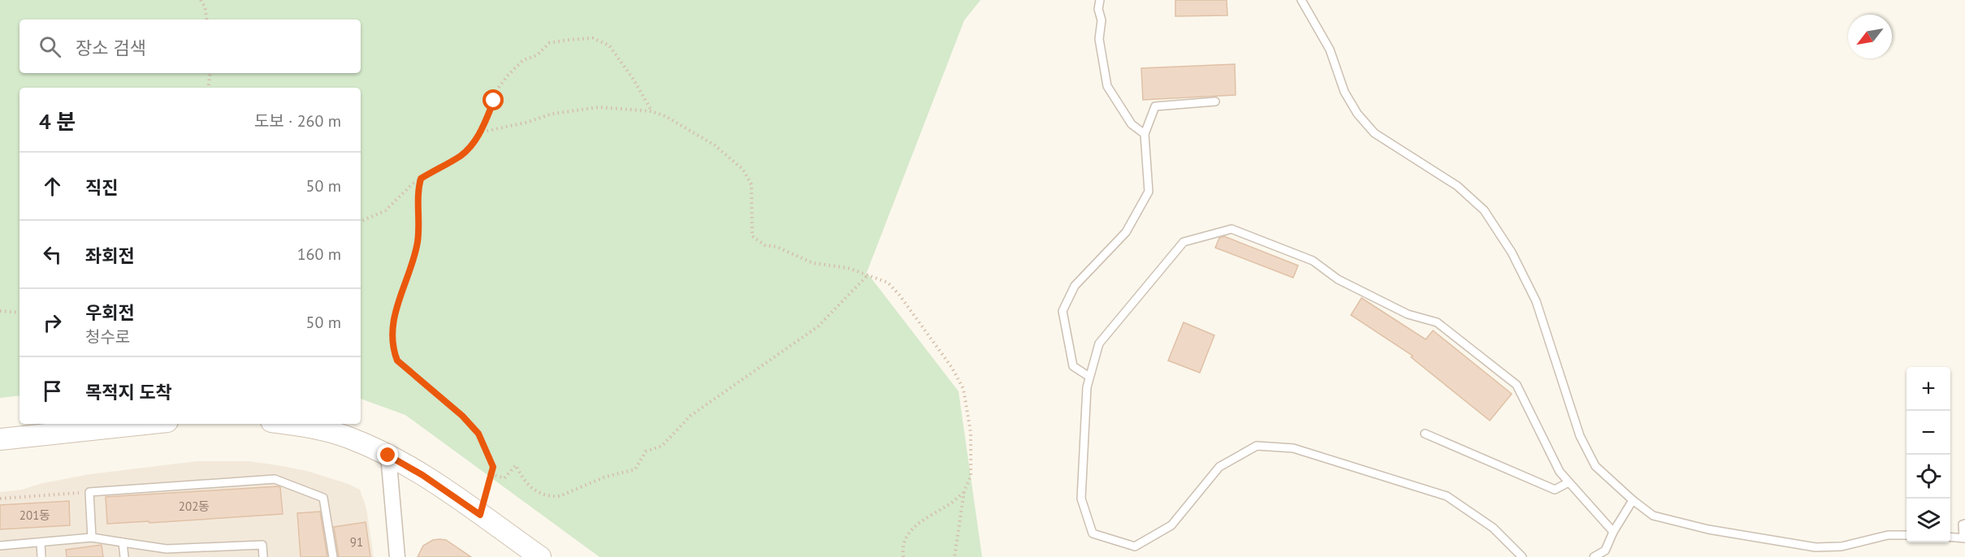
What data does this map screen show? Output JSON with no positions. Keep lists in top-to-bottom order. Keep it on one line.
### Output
{"house_numbers":["202동","201동","91"],"north":"bottom left","page":{"search":"장소 검색","heading":["4 분","도보 · 260 m"],"list":[["직진","50 m"],["좌회전","160 m"],["우회전","청수로","50 m"],"목적지 도착"],"map_buttons":["+","−"]}}
